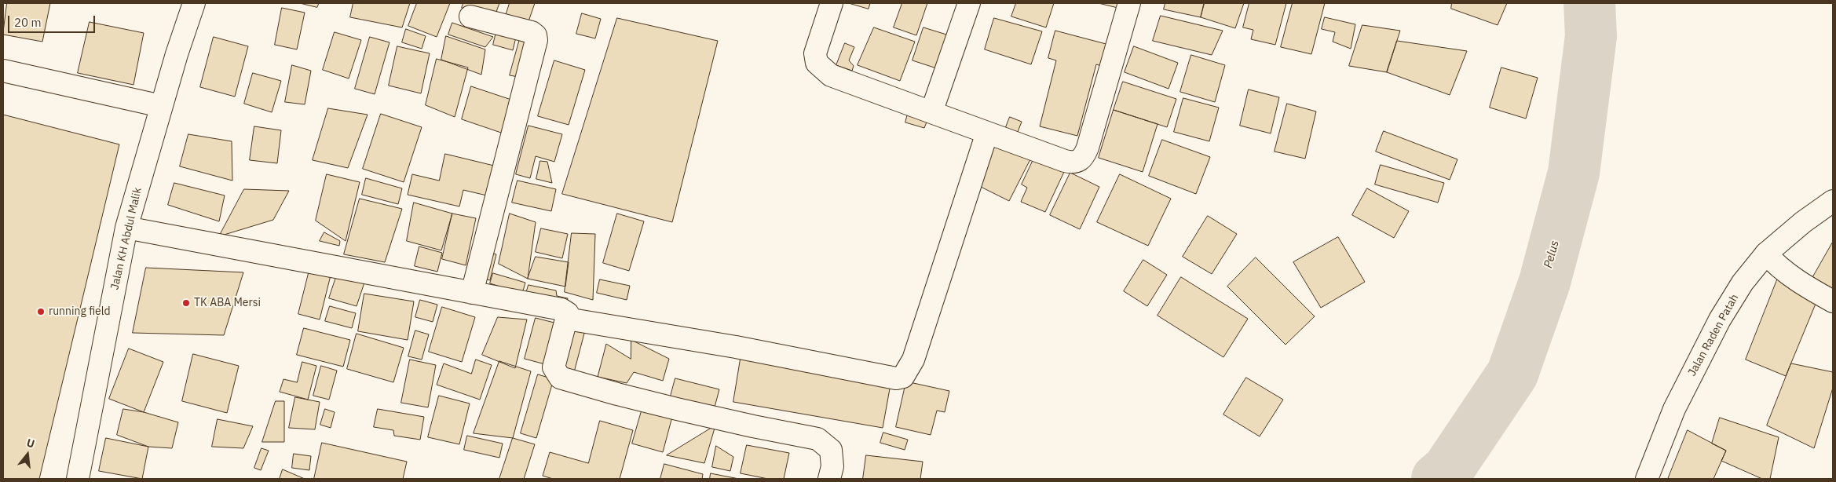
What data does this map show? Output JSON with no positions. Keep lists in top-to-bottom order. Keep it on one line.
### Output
{"streets":{"street":["Jalan KH Abdul Malik","Jalan Raden Patah"]},"water":["Pelus"],"places":["TK ABA Mersi","running field"],"scale_bar":"20 m","north":"top"}
